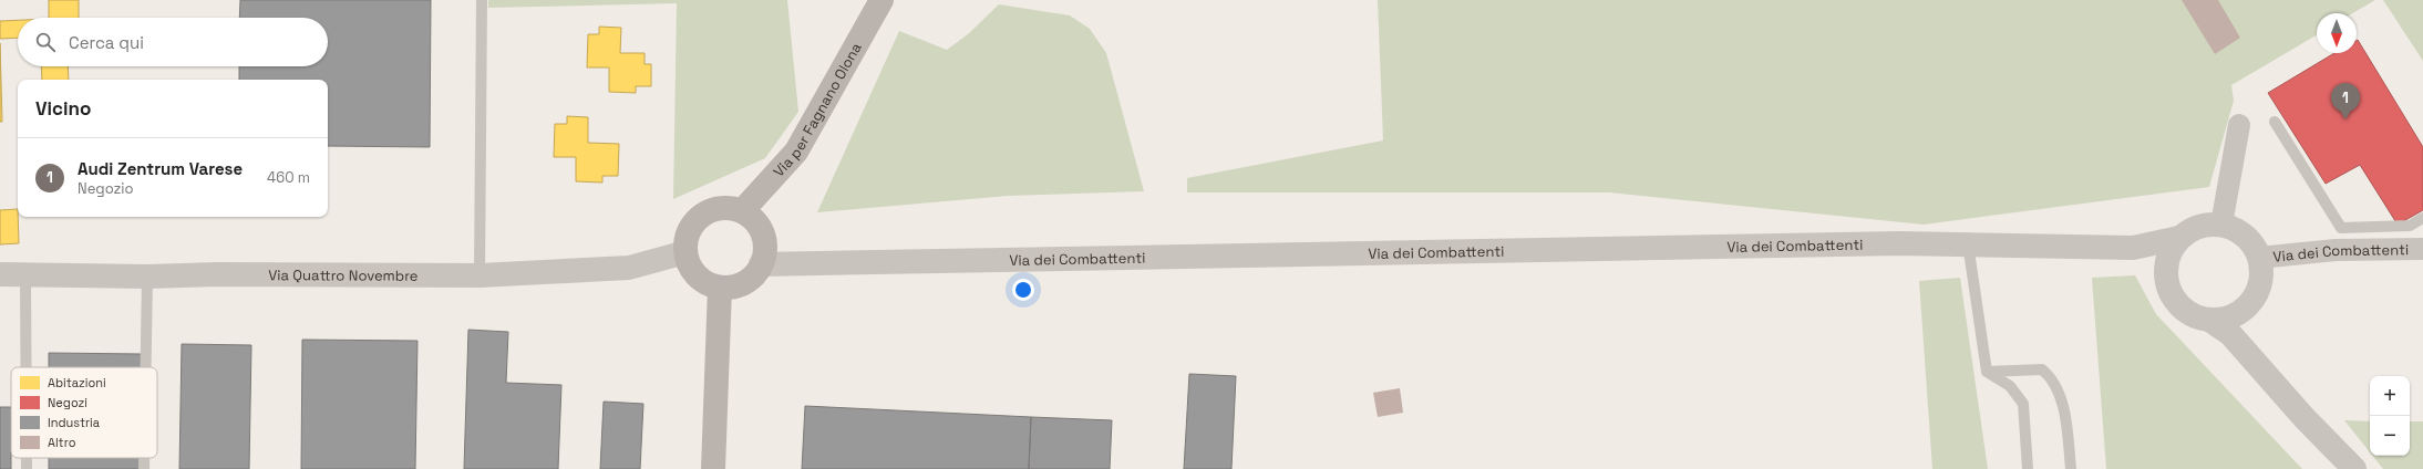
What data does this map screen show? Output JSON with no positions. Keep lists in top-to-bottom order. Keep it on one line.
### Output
{"streets":{"main road":["Via per Fagnano Olona"],"street":["Via dei Combattenti","Via Quattro Novembre"]},"crossings":[["Via per Fagnano Olona","Via dei Combattenti"],["Via per Fagnano Olona","Via Quattro Novembre"],["Via dei Combattenti","Via Quattro Novembre"]],"legend":["Abitazioni","Negozi","Industria","Altro"],"north":"bottom","page":{"search":"Cerca qui","heading":"Vicino","pins":"1","list":[{"mark":"1","name":"Audi Zentrum Varese","note":"Negozio","value":"460 m"}],"map_buttons":["+","−"]}}
